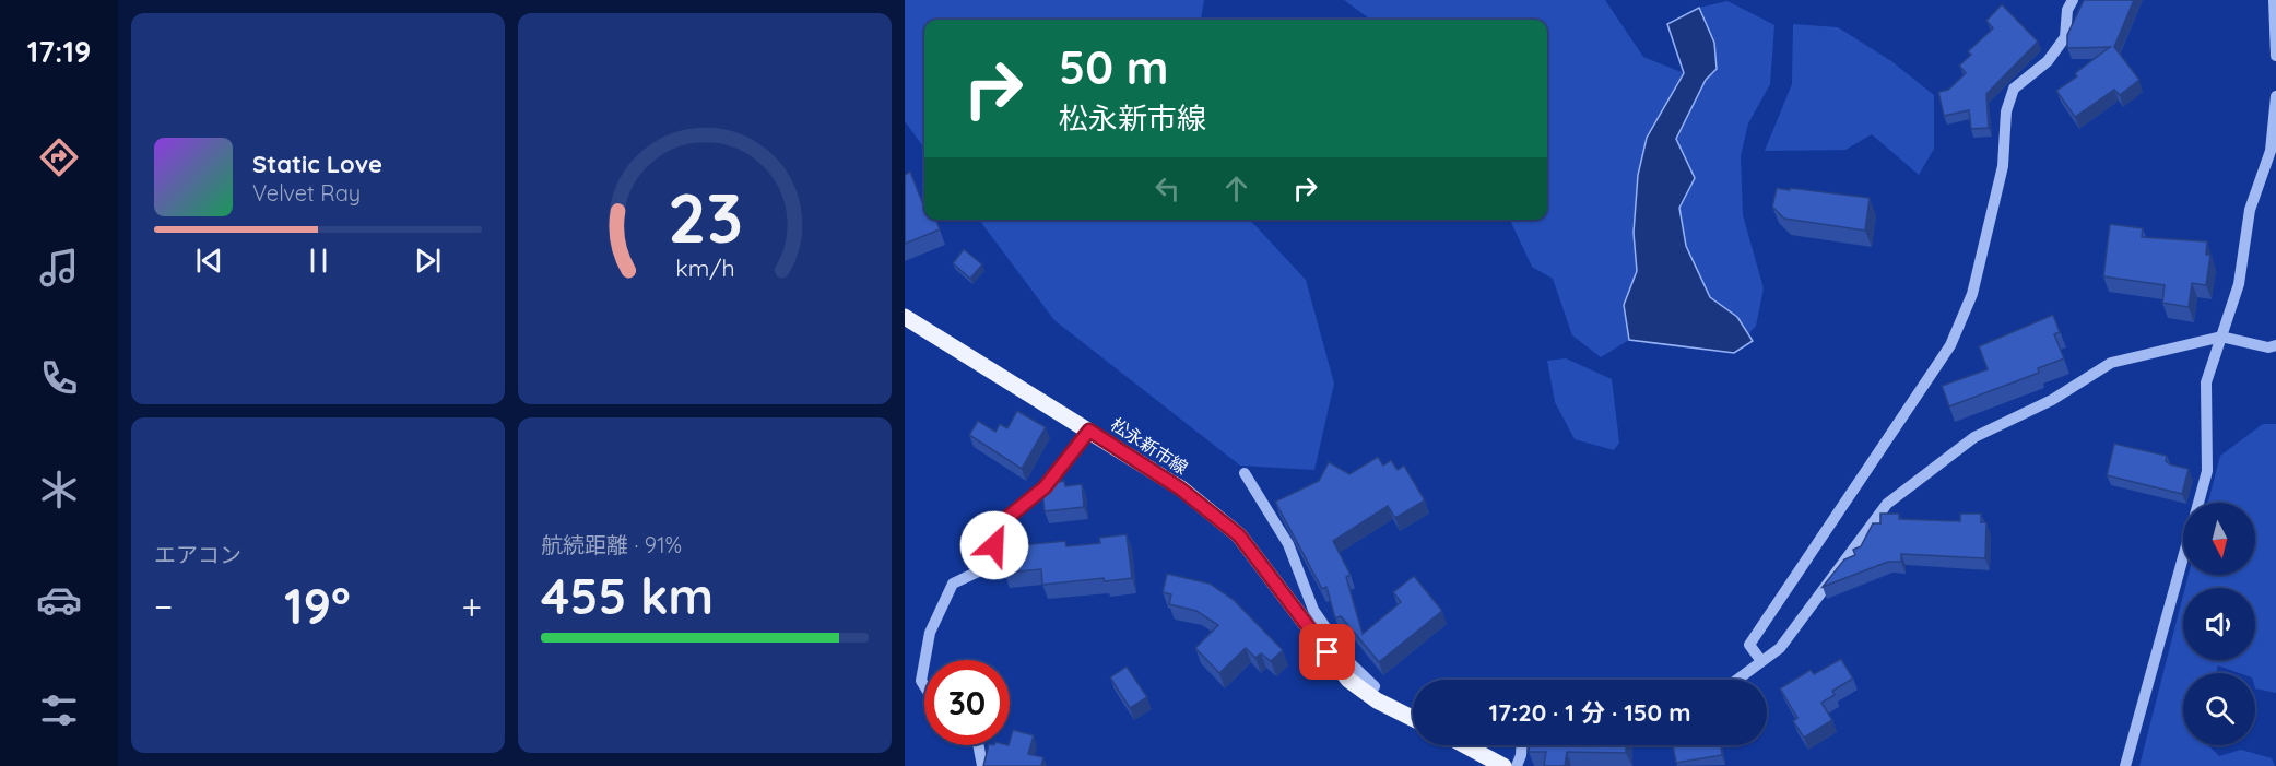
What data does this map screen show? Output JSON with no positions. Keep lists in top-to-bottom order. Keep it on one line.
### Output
{"streets":{"main road":["松永新市線"]},"north":"bottom","page":{"tabs":"17:19","turn":["50 m","松永新市線"],"song":["Static Love","Velvet Ray"],"tile":["エアコン",["航続距離 · 91%","455 km"]],"heat":["−","19°","+"],"limit":"30","trip":"17:20 · 1 分 · 150 m","gauge":["23","km/h"]}}
